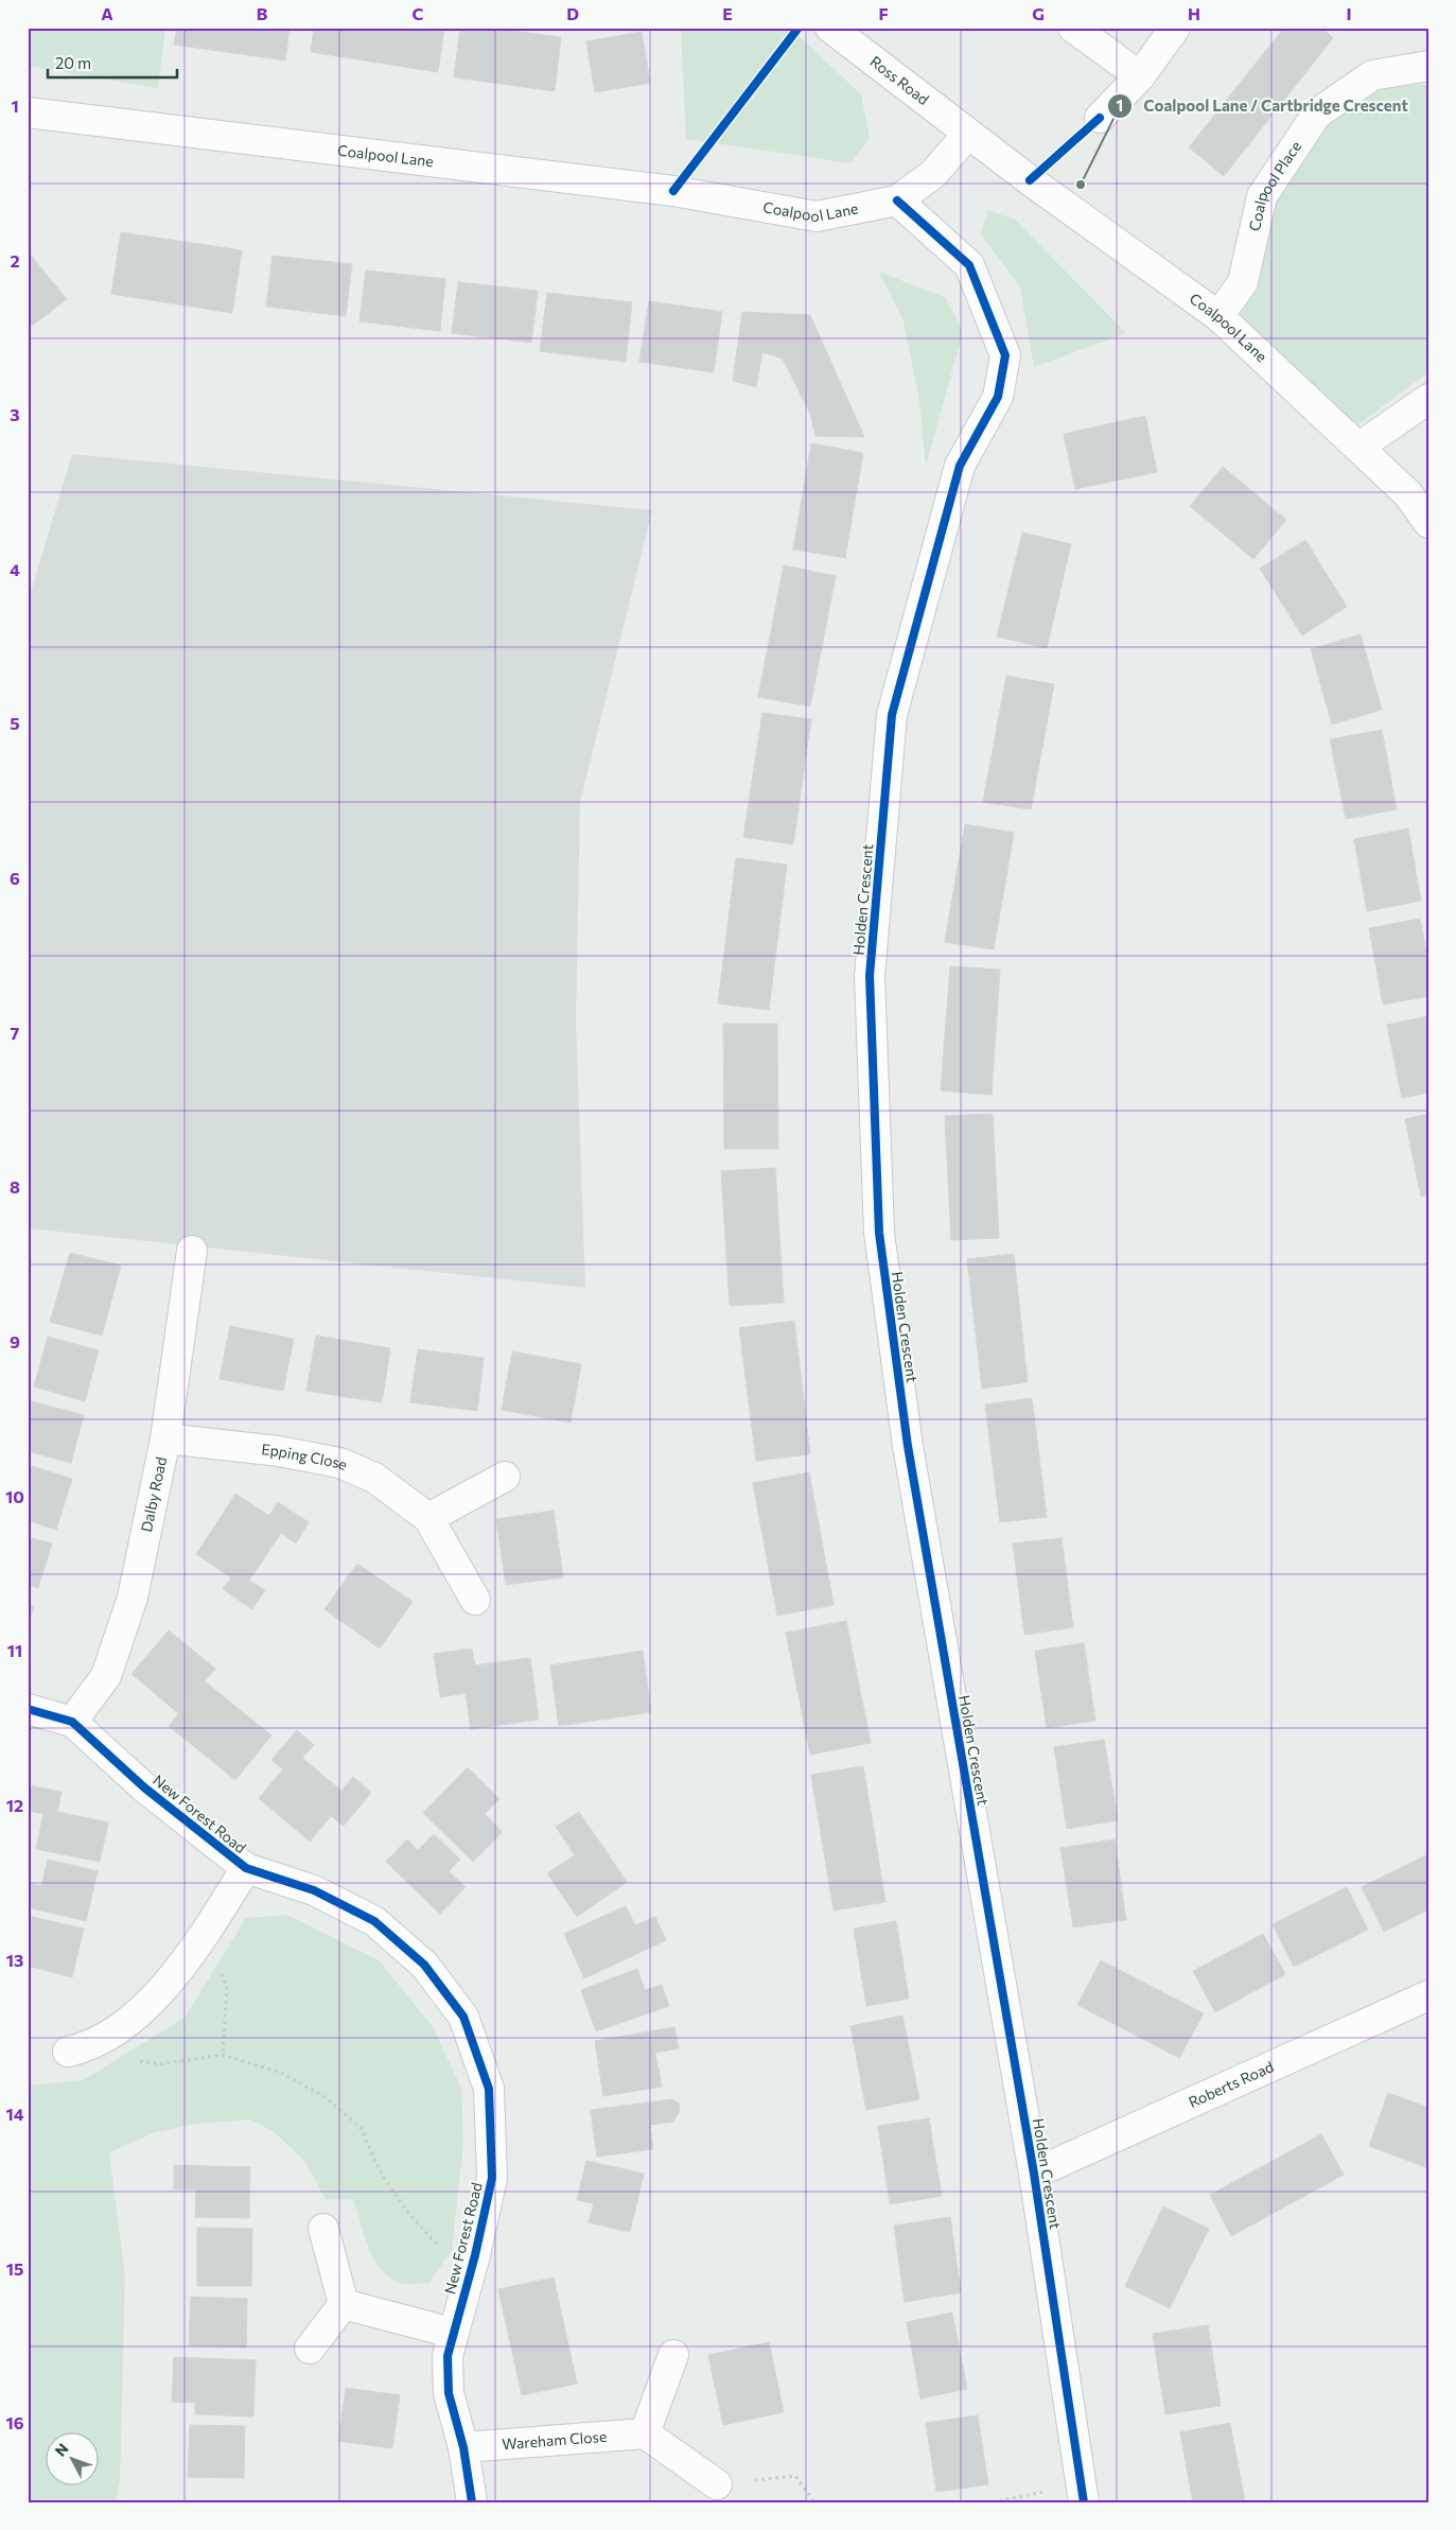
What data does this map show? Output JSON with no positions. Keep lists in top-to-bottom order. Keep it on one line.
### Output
{"streets":{"street":["Ross Road","Coalpool Lane","Coalpool Place","Holden Crescent","Epping Close","Dalby Road","New Forest Road","Roberts Road","Wareham Close"]},"crossings":[["Ross Road","Coalpool Lane"],["Coalpool Lane","Coalpool Place"],["Coalpool Lane","Holden Crescent"],["Holden Crescent","Roberts Road"],["Epping Close","Dalby Road"],["Dalby Road","New Forest Road"],["New Forest Road","Wareham Close"]],"places":["Coalpool Lane / Cartbridge Crescent"],"scale_bar":"20 m","north":"top left","grid":{"columns":["A","B","C","D","E","F","G","H","I"],"rows":["1","2","3","4","5","6","7","8","9","10","11","12","13","14","15","16"]}}
